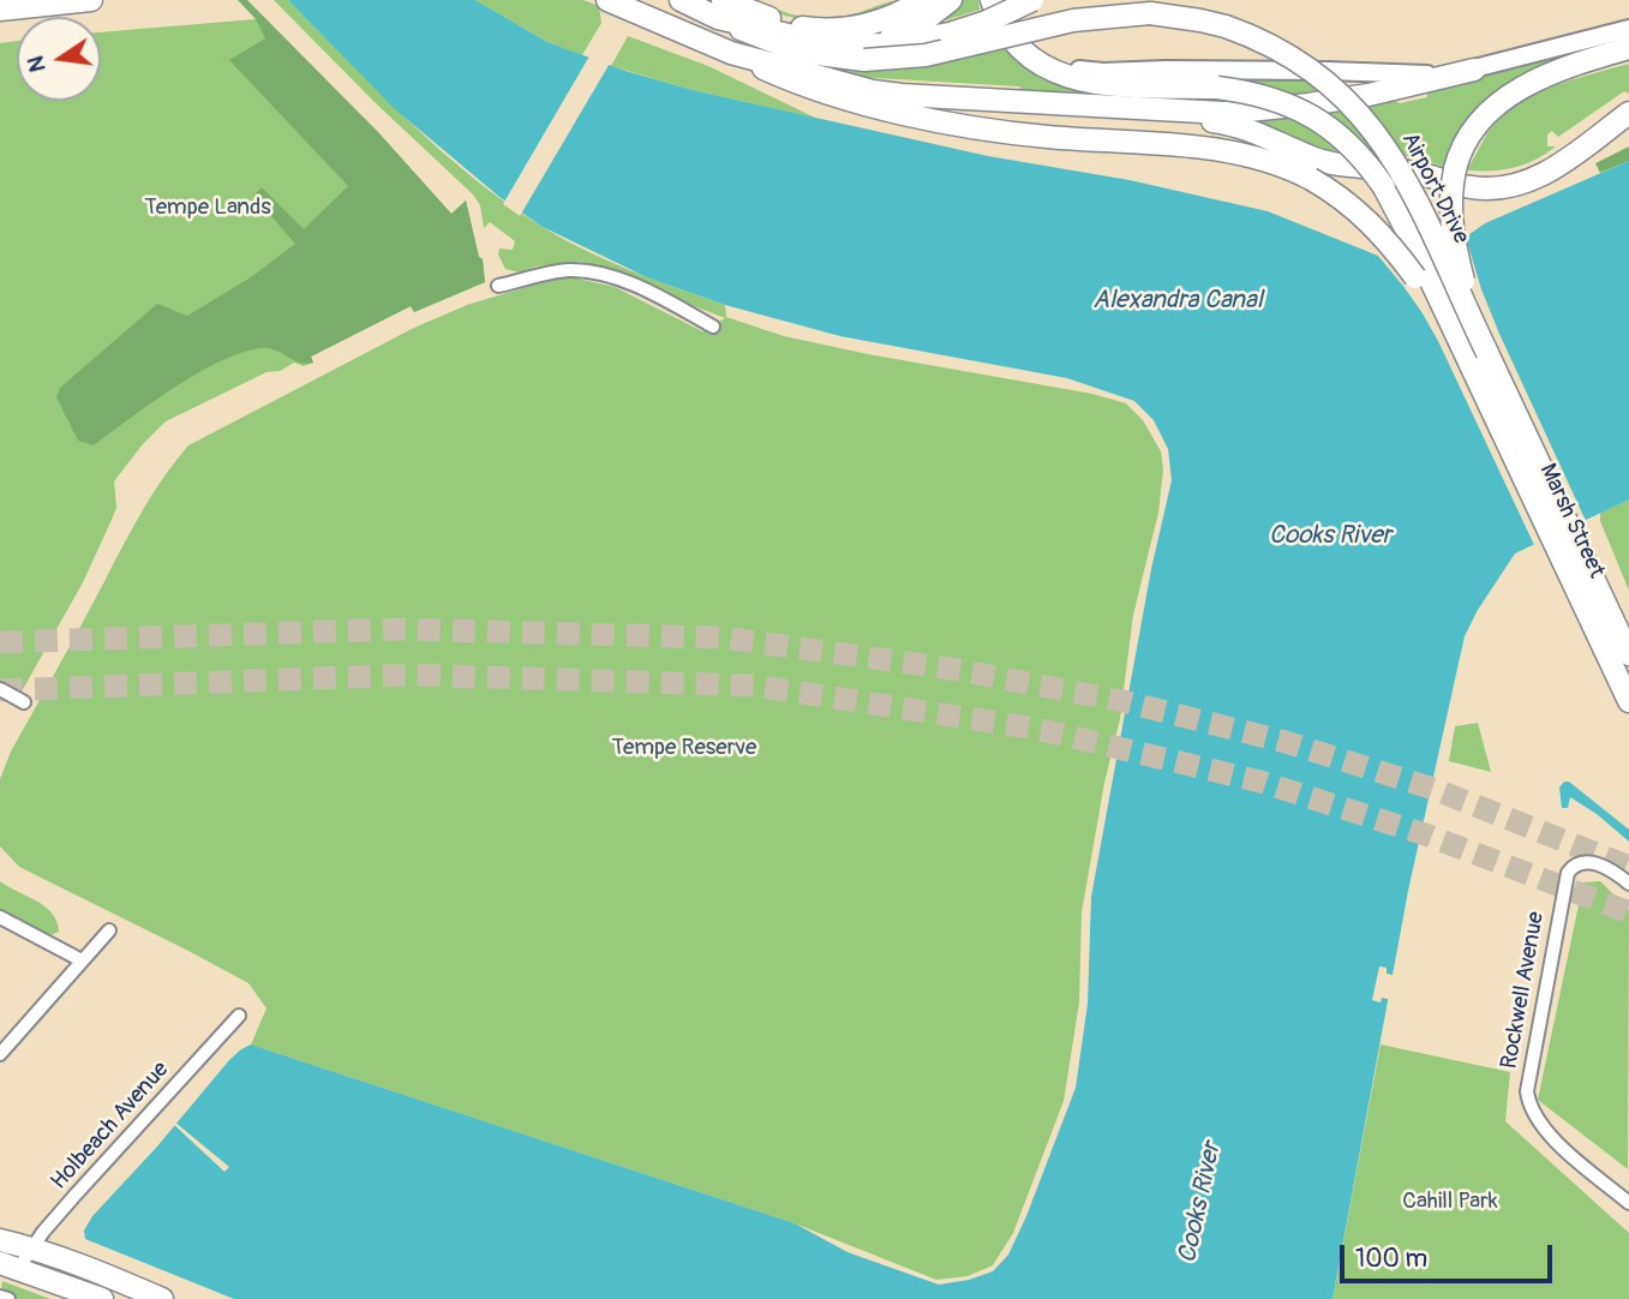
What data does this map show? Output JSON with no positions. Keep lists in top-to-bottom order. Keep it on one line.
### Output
{"streets":{"main road":["Airport Drive","Marsh Street"],"street":["Rockwell Avenue","Holbeach Avenue"]},"crossings":[["Airport Drive","Marsh Street"]],"water":["Alexandra Canal","Cooks River"],"parks":["Tempe Lands","Tempe Reserve","Cahill Park"],"scale_bar":"100 m","north":"left"}
